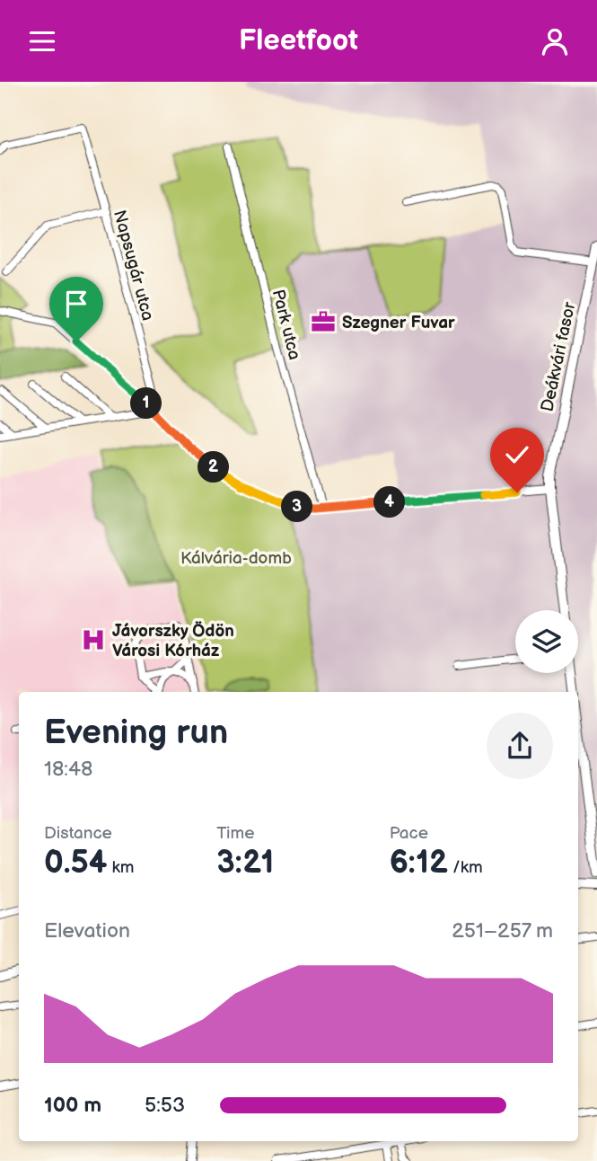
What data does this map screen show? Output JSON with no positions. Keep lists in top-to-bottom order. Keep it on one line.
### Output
{"streets":{"street":["Napsugár utca","Park utca","Deákvári fasor"]},"parks":["Kálvária-domb"],"places":{"office":["Szegner Fuvar"],"hospital":["Jávorszky Ödön Városi Kórház"]},"page":{"header":"Fleetfoot","pins":["1","2","4","3"],"heading":["Evening run","18:48"],"stats":[["Distance","0.54 km"],["Time","3:21"],["Pace","6:12 /km"]],"chart":["Elevation","251–257 m"],"list":[{"name":"100 m","note":"5:53"}]}}
